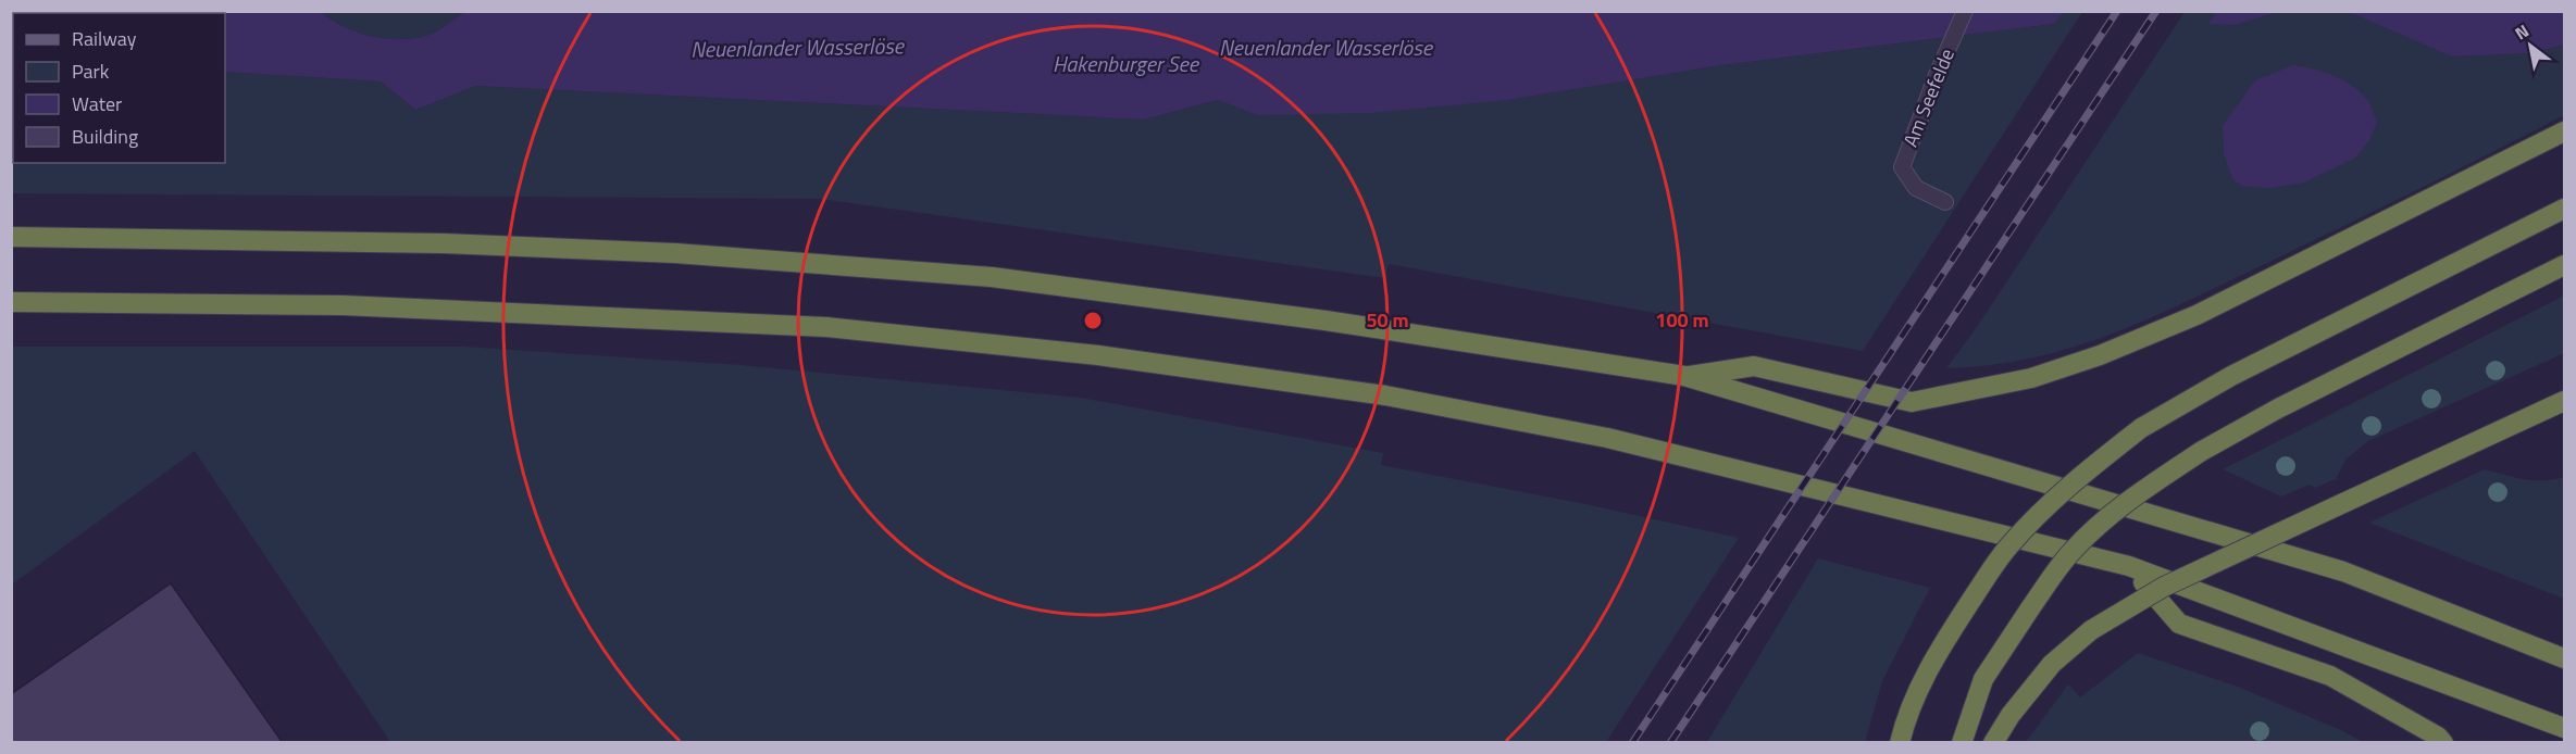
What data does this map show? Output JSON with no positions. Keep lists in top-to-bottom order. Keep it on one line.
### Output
{"streets":{"lane":["Am Seefelde"]},"water":["Neuenlander Wasserlöse","Hakenburger See"],"legend":["Railway","Park","Water","Building"],"north":"top left","rings":["50 m","100 m"]}
